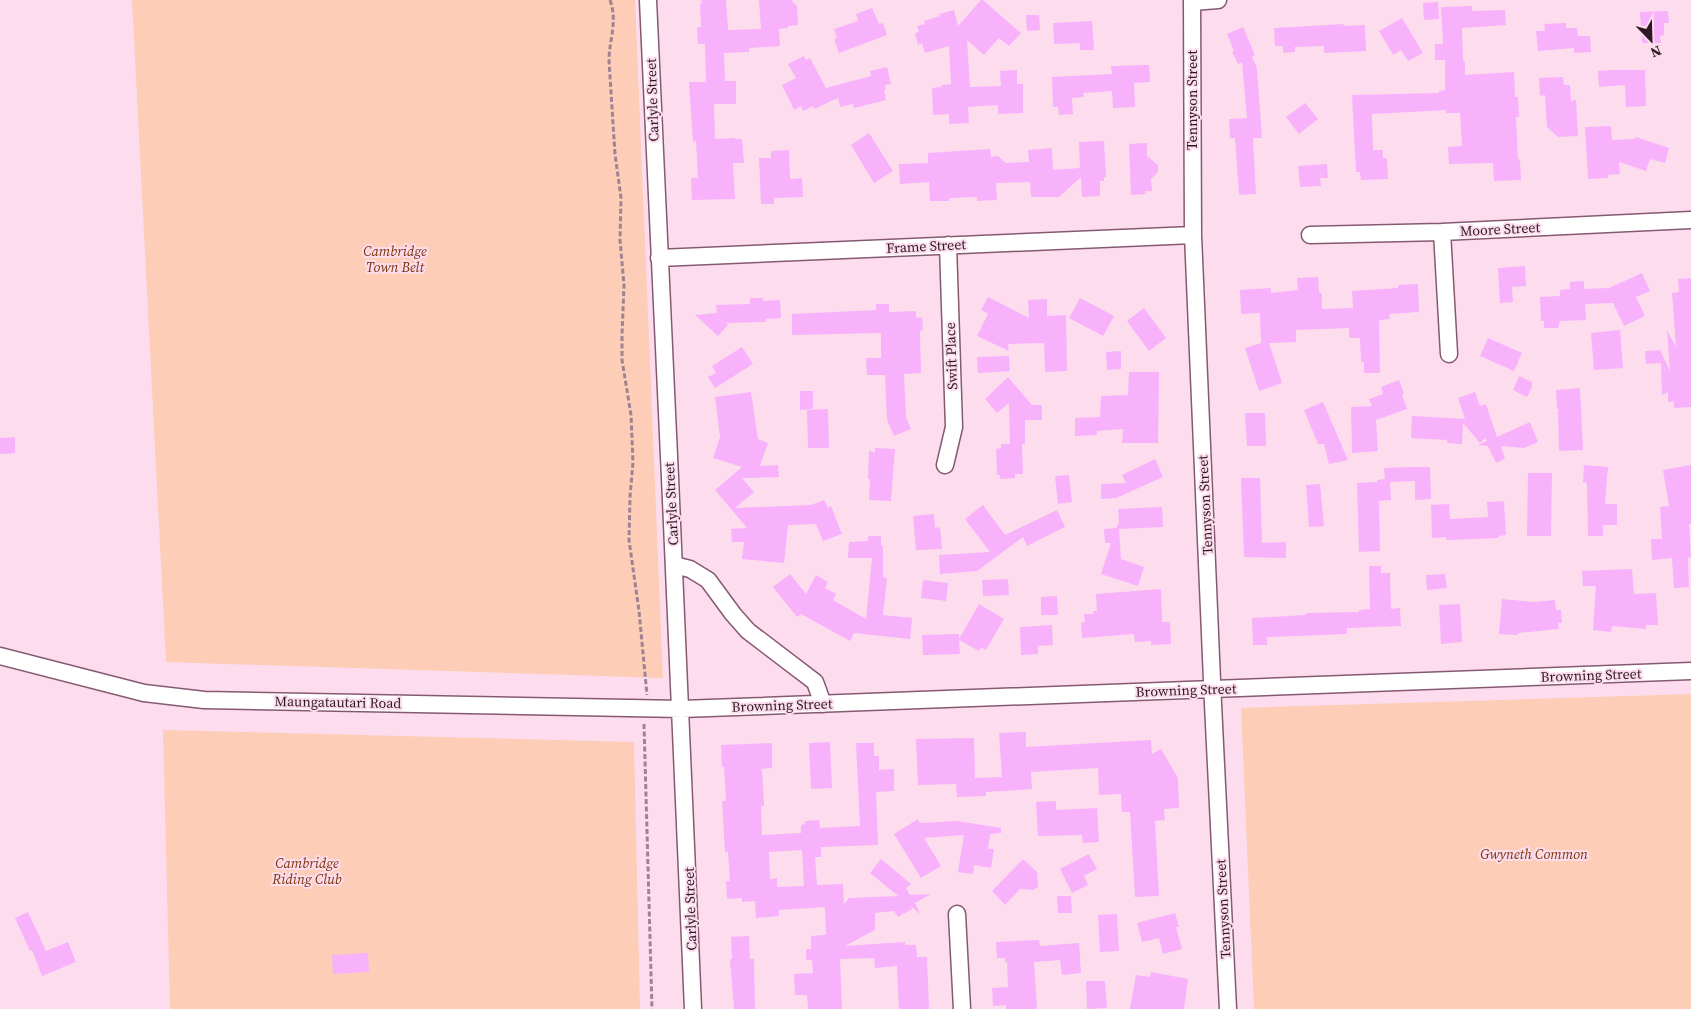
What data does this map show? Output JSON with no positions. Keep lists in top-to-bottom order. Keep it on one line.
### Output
{"streets":{"street":["Carlyle Street","Tennyson Street","Moore Street","Frame Street","Swift Place","Browning Street","Maungatautari Road"]},"crossings":[["Carlyle Street","Frame Street"],["Carlyle Street","Browning Street"],["Carlyle Street","Maungatautari Road"],["Tennyson Street","Frame Street"],["Tennyson Street","Browning Street"],["Frame Street","Swift Place"],["Browning Street","Maungatautari Road"]],"parks":["Cambridge Town Belt","Gwyneth Common","Cambridge Riding Club"],"north":"bottom right"}
